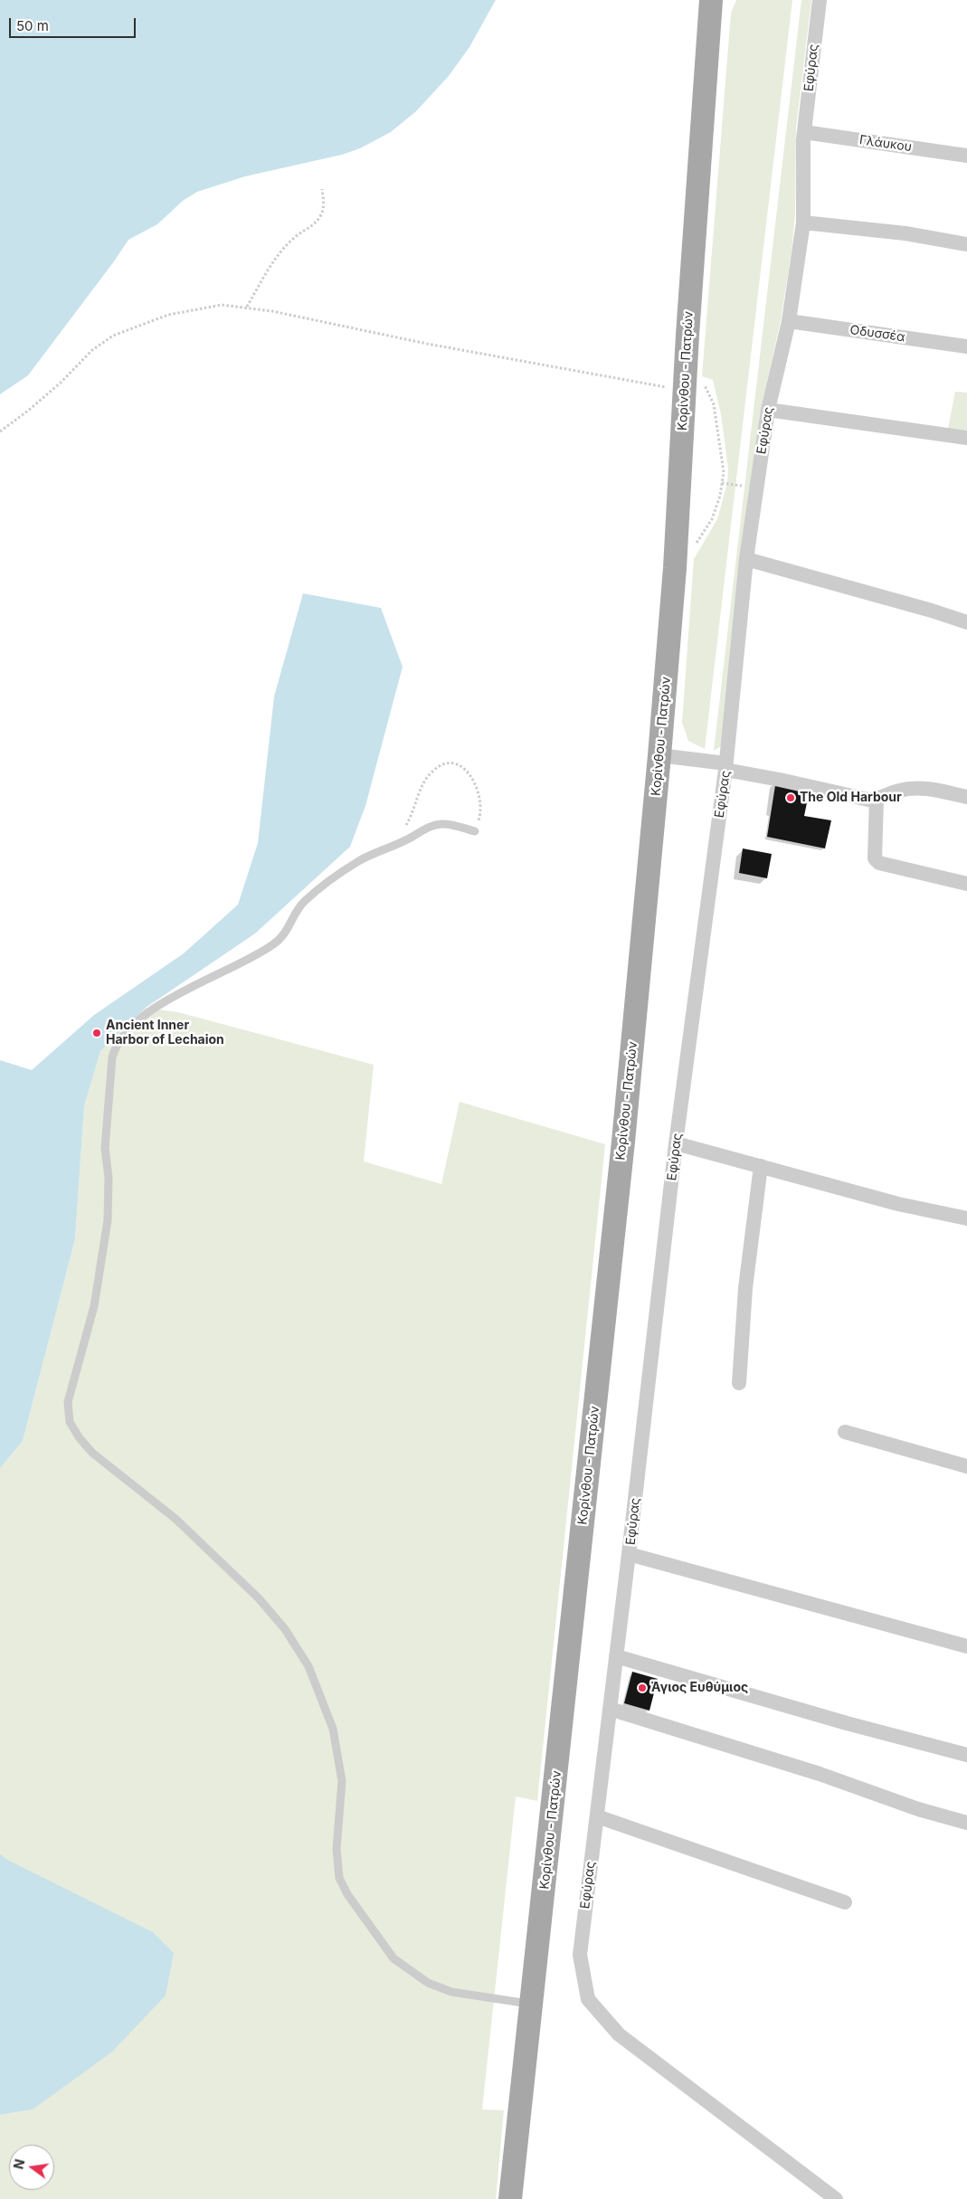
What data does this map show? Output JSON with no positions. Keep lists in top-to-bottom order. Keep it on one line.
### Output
{"streets":{"main road":["Κορίνθου - Πατρών"],"street":["Εφύρας","Γλάυκου","Οδυσσέα"]},"crossings":[["Εφύρας","Γλάυκου"],["Εφύρας","Οδυσσέα"]],"places":["The Old Harbour","Ancient Inner Harbor of Lechaion","Άγιος Ευθύμιος"],"scale_bar":"50 m","north":"left"}
